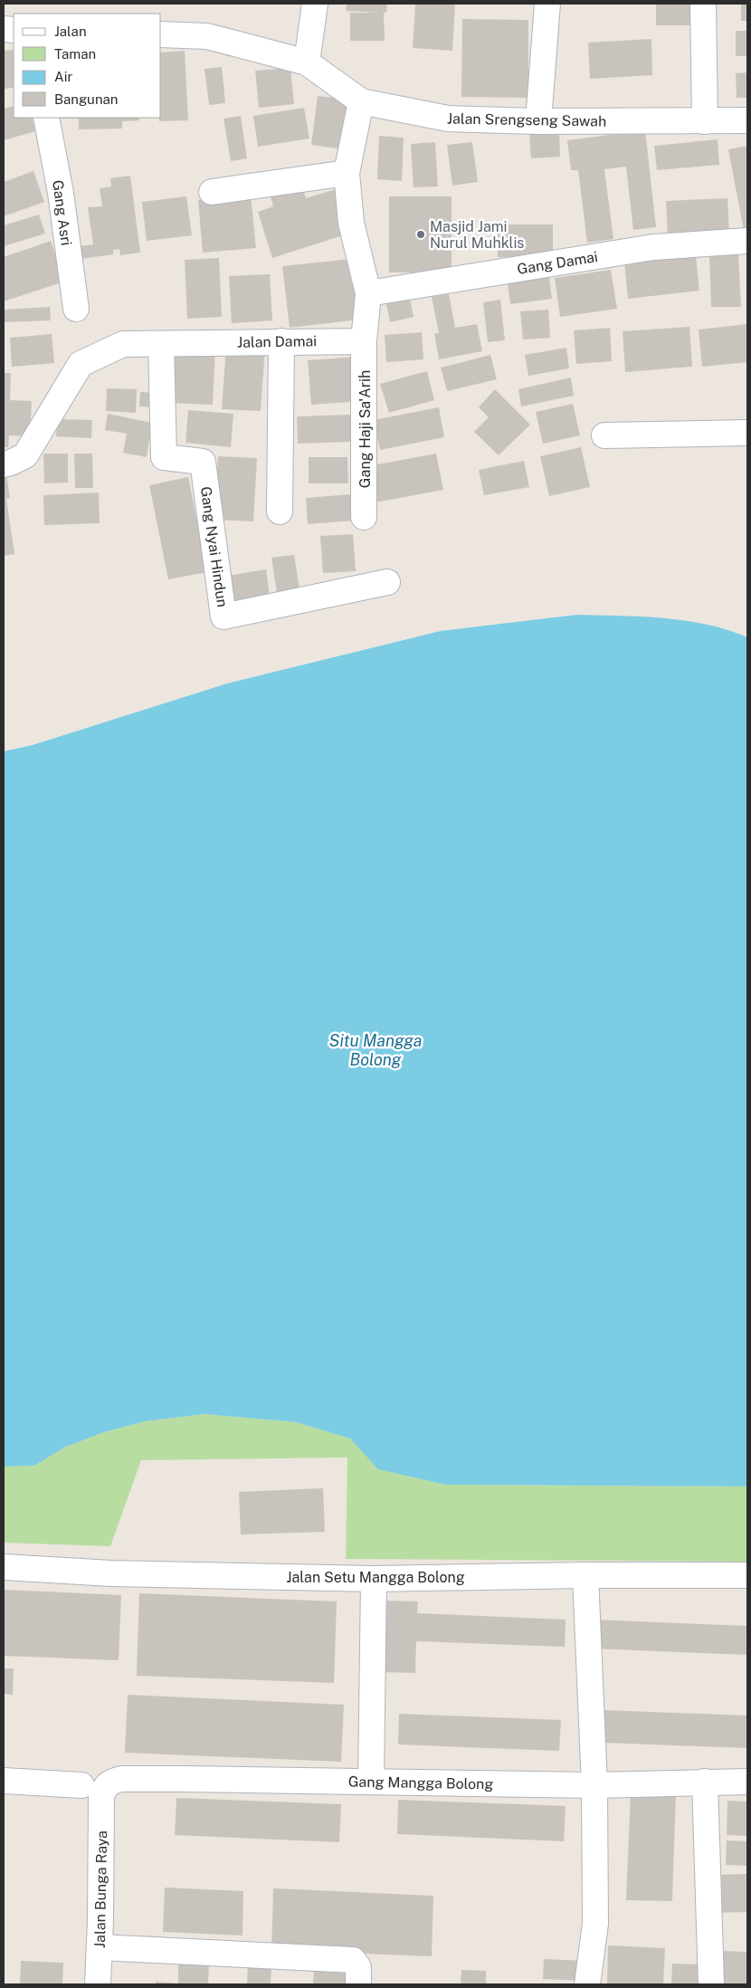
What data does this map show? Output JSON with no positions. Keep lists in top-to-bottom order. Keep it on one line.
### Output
{"streets":{"street":["Jalan Srengseng Sawah","Gang Asri","Gang Damai","Jalan Damai","Gang Haji Sa'Arih","Gang Nyai Hindun","Jalan Setu Mangga Bolong","Gang Mangga Bolong","Jalan Bunga Raya"]},"crossings":[["Jalan Damai","Gang Haji Sa'Arih"],["Jalan Damai","Gang Nyai Hindun"],["Gang Mangga Bolong","Jalan Bunga Raya"]],"water":["Situ Mangga Bolong"],"places":["Masjid Jami Nurul Muhklis"],"legend":["Jalan","Taman","Air","Bangunan"]}
